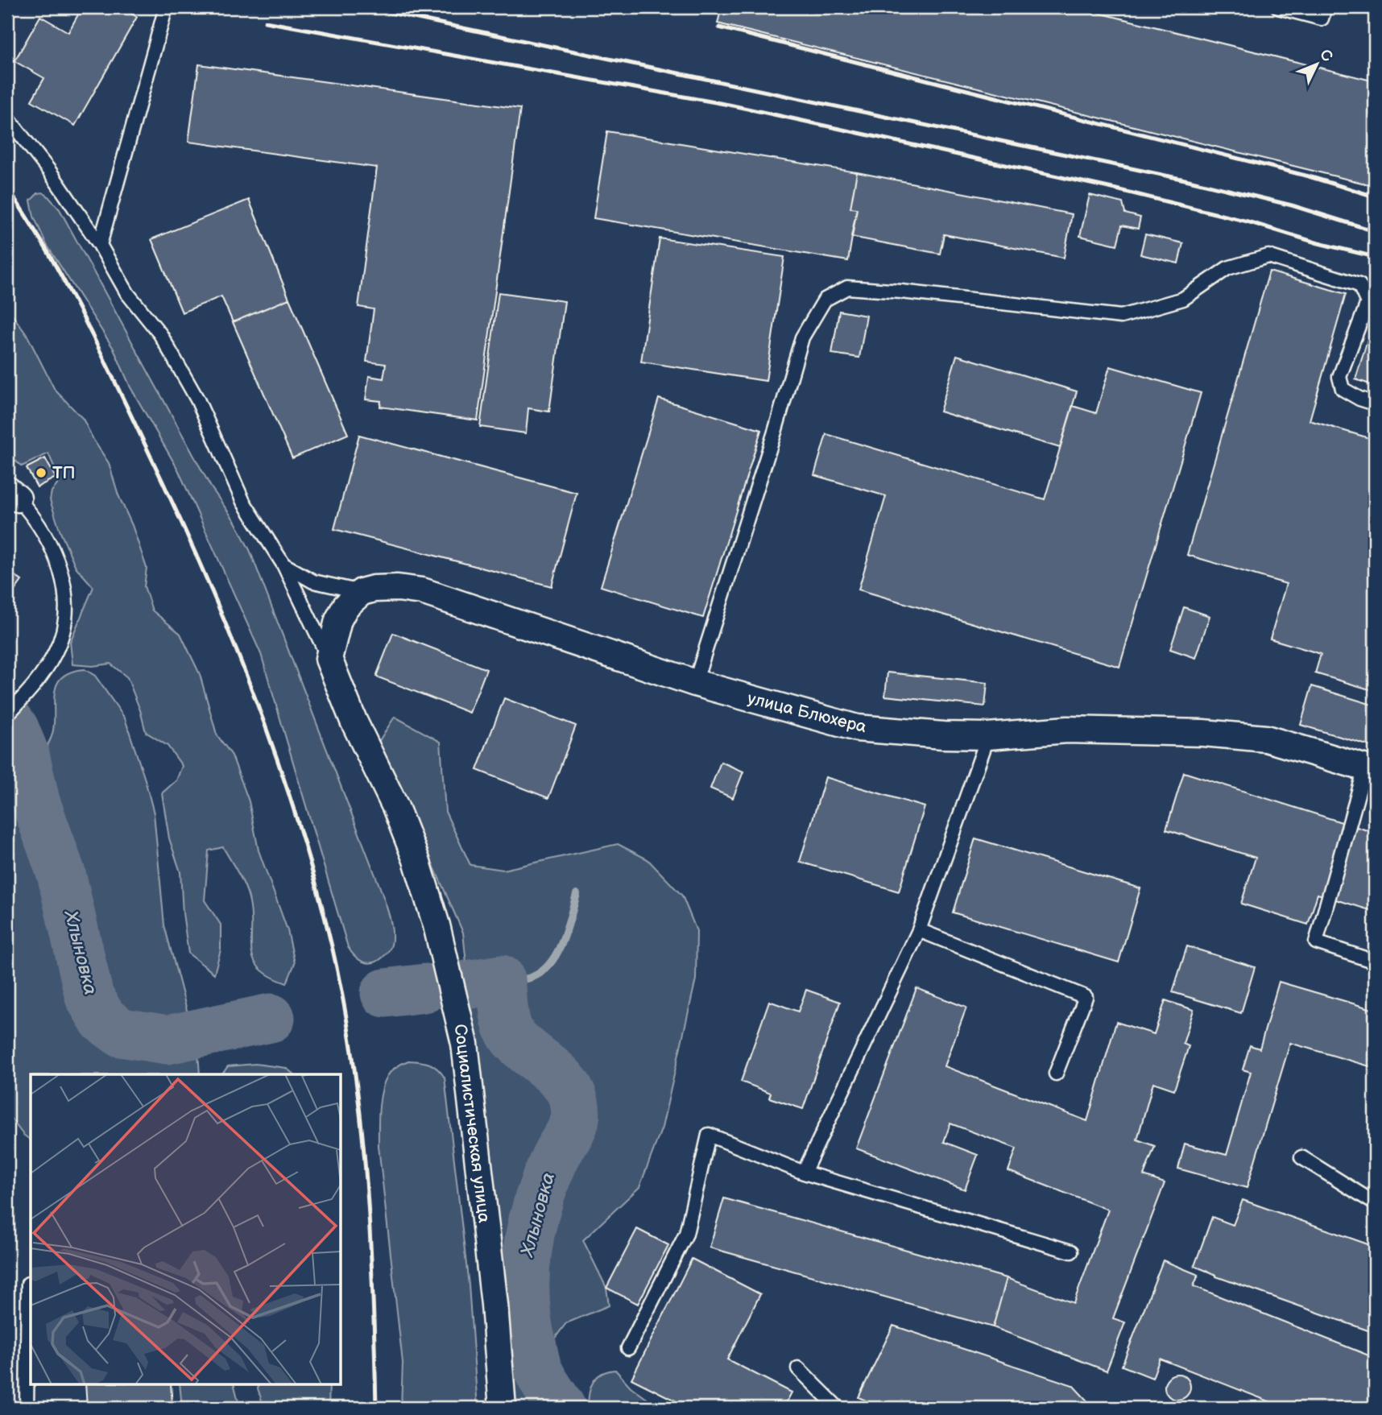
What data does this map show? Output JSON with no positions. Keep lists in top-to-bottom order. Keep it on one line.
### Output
{"streets":{"street":["улица Блюхера","Социалистическая улица"]},"water":["Хлыновка"],"places":["ТП"],"north":"top right"}
